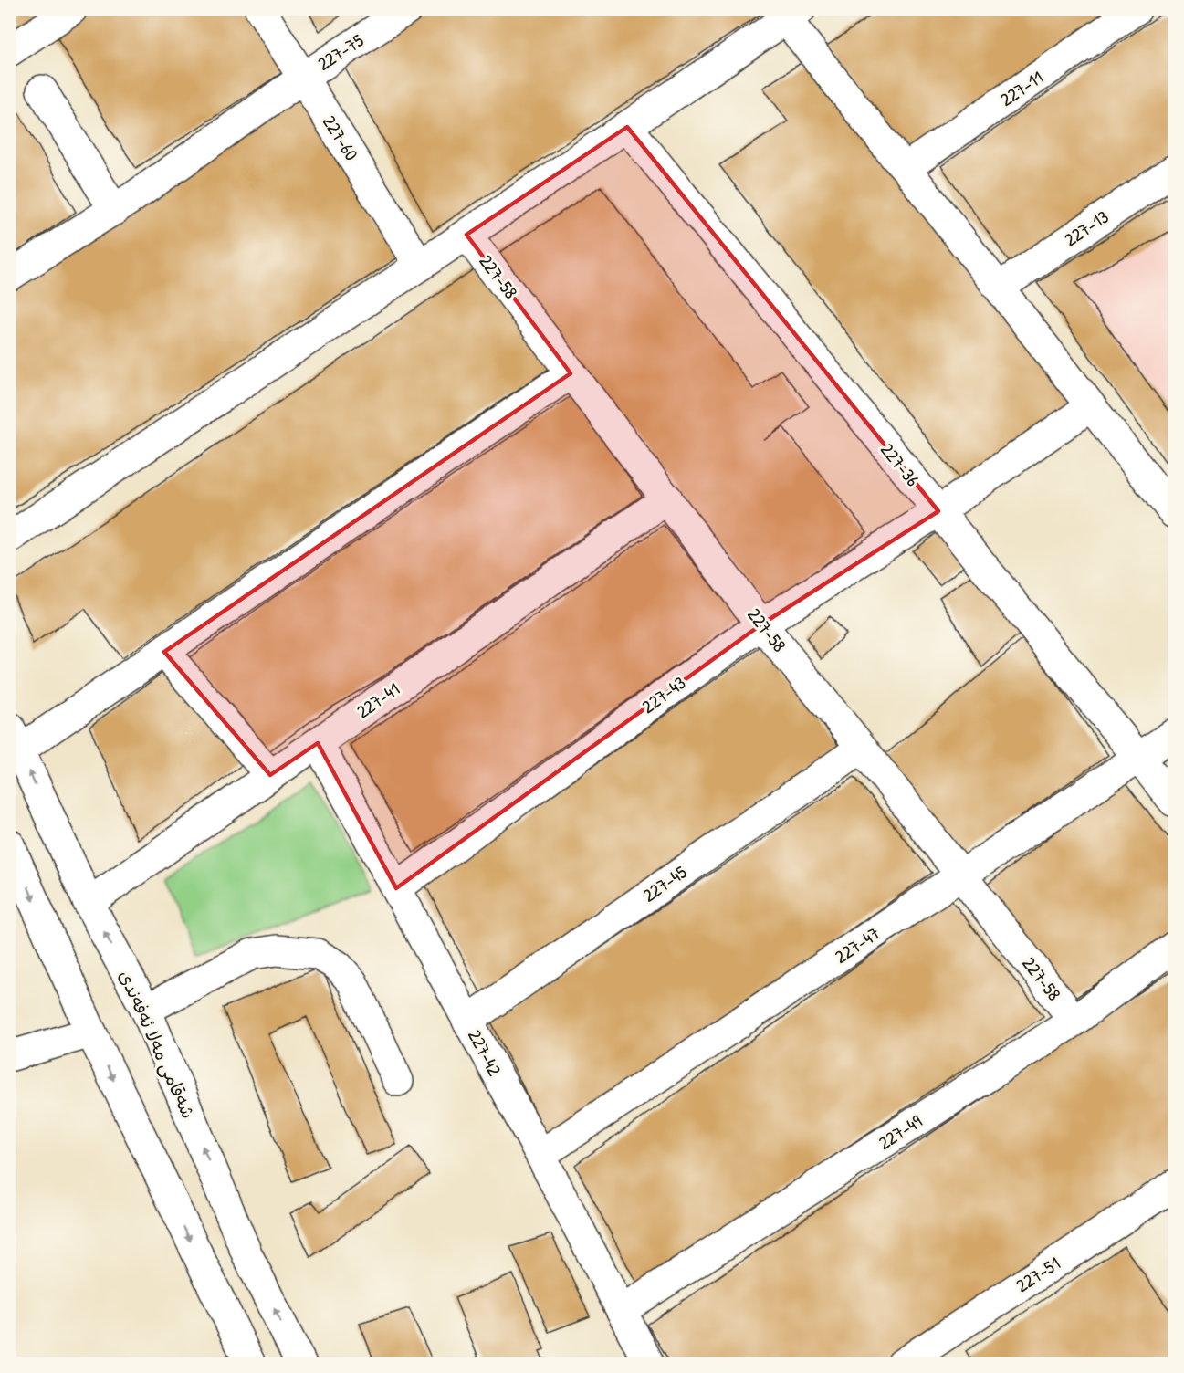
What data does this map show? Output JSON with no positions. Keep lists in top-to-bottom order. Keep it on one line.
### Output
{"streets":{"street":["227-75","227-11","227-60","227-13","227-58","227-36","227-43","227-41","227-45","227-47","شەقامی مەلا ئەفەندی","227-42","227-49","227-51"]},"crossings":[["227-75","227-60"],["227-58","227-43"],["227-58","227-41"],["227-58","227-45"],["227-58","227-47"],["227-58","227-49"],["227-36","227-43"],["227-36","227-47"],["227-43","227-42"],["227-41","شەقامی مەلا ئەفەندی"],["227-41","227-42"],["227-45","227-42"],["227-47","227-42"],["227-42","227-49"]]}
